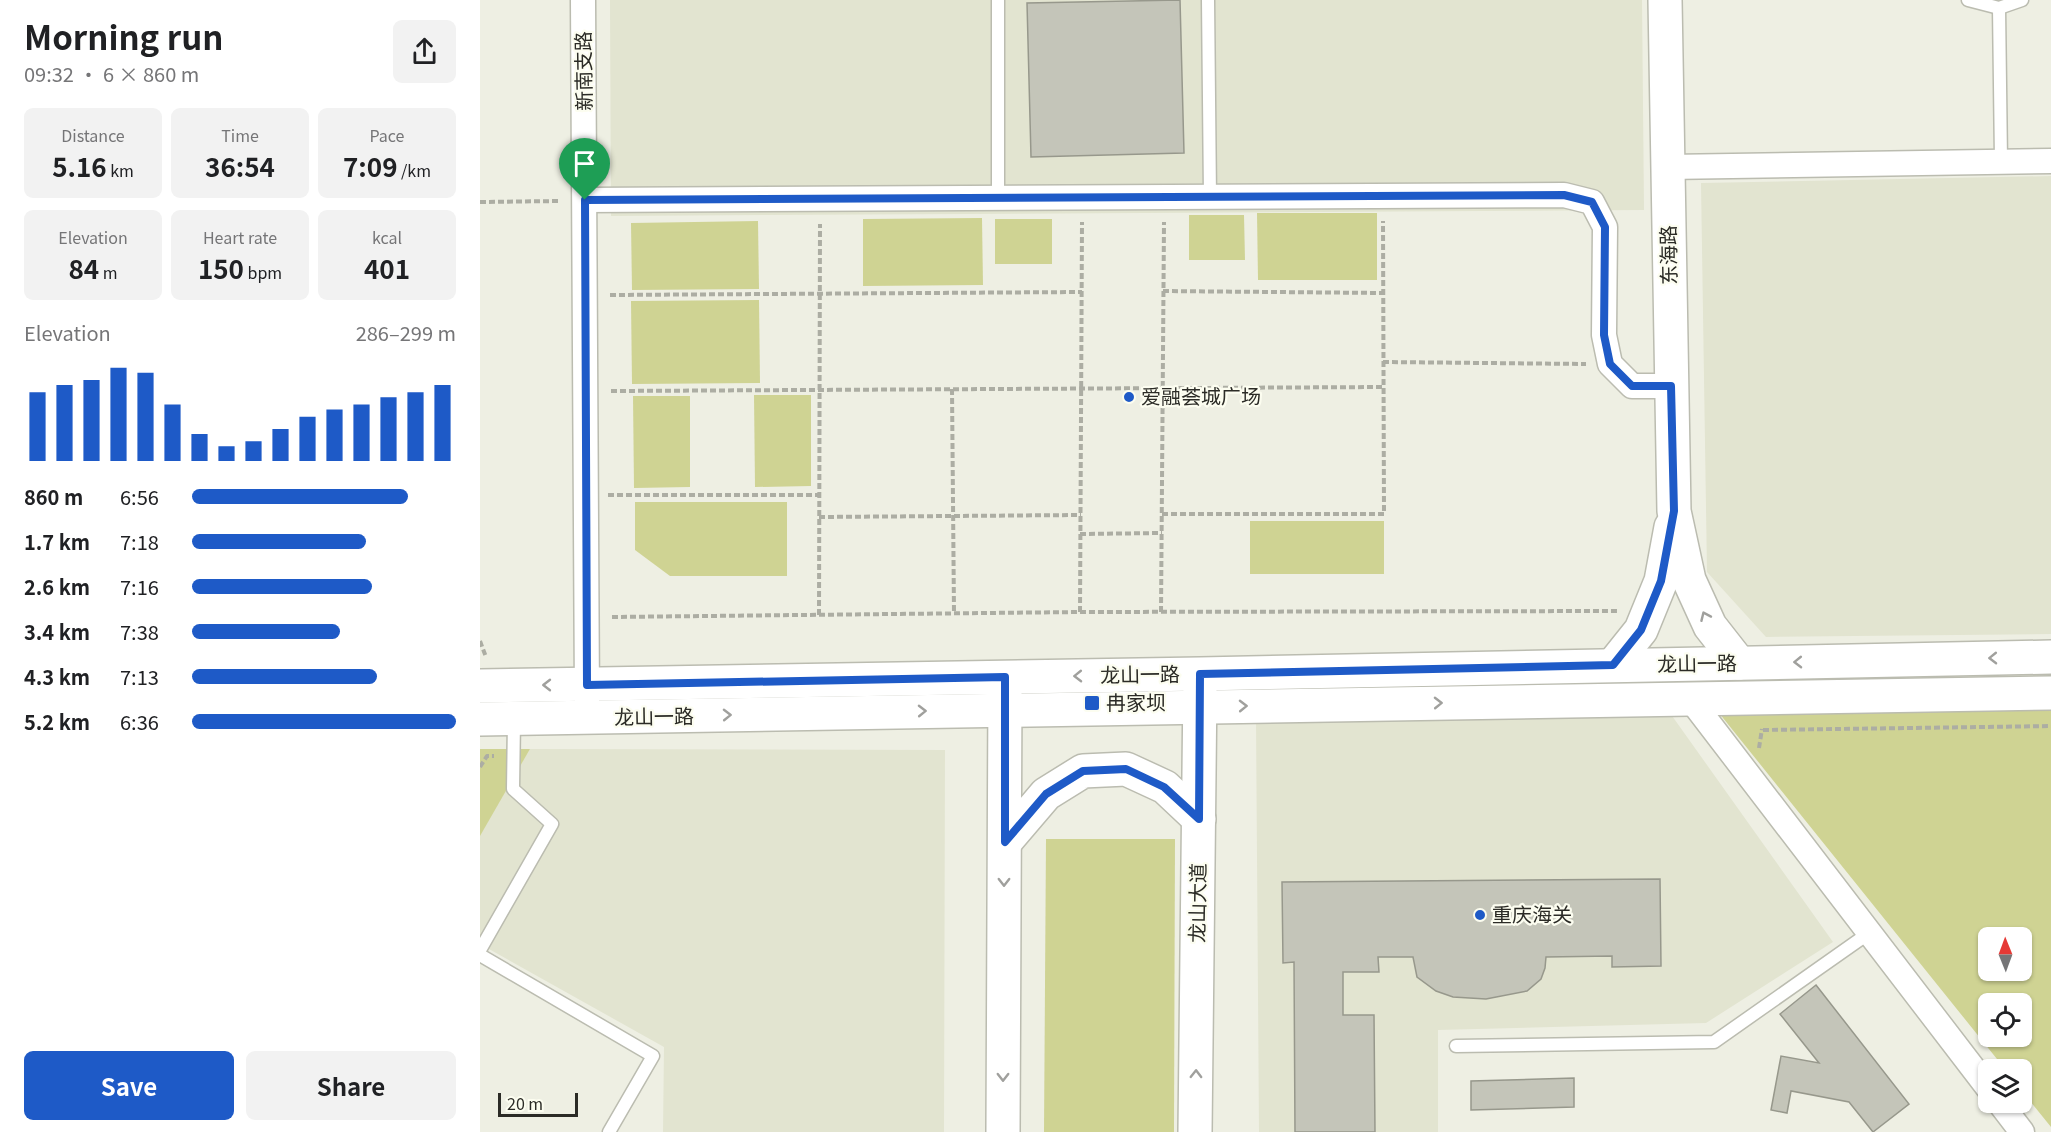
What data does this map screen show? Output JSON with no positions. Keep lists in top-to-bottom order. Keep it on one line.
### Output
{"streets":{"main road":["东海路","龙山一路","龙山大道"],"street":["新南支路"]},"crossings":[["新南支路","龙山一路"],["东海路","龙山一路"],["龙山一路","龙山大道"]],"places":{"other":["爱融荟城广场","重庆海关"],"transit":["冉家坝"]},"scale_bar":"20 m","north":"top","page":{"heading":["Morning run","09:32 · 6 × 860 m"],"stats":[["Distance","5.16 km"],["Time","36:54"],["Pace","7:09 /km"],["Elevation","84 m"],["Heart rate","150 bpm"],["kcal","401"]],"chart":["Elevation","286–299 m"],"list":[{"name":"860 m","note":"6:56"},{"name":"1.7 km","note":"7:18"},{"name":"2.6 km","note":"7:16"},{"name":"3.4 km","note":"7:38"},{"name":"4.3 km","note":"7:13"},{"name":"5.2 km","note":"6:36"}],"buttons":["Save","Share"],"scale":"20 m"}}
